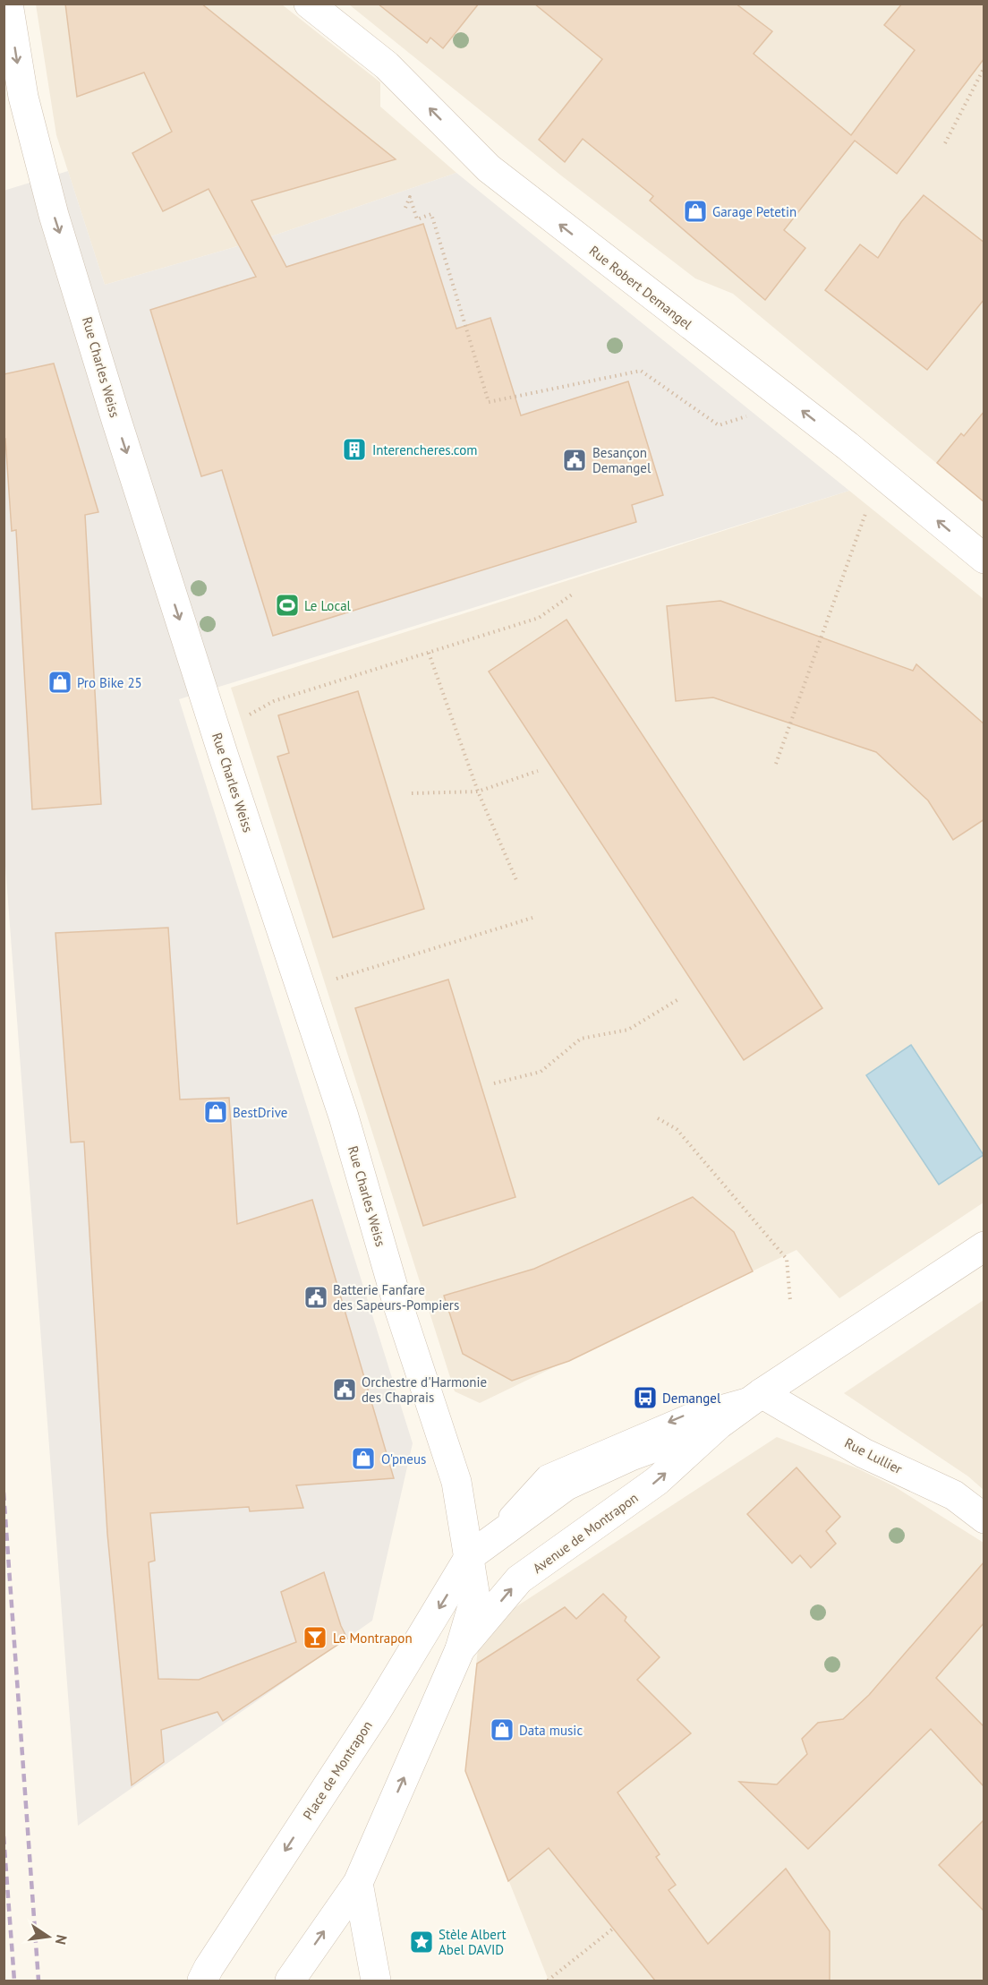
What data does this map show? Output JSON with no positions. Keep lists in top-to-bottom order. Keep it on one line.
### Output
{"streets":{"street":["Rue Robert Demangel","Rue Charles Weiss","Rue Lullier","Avenue de Montrapon","Place de Montrapon"]},"crossings":[["Rue Charles Weiss","Avenue de Montrapon"],["Rue Charles Weiss","Place de Montrapon"],["Rue Lullier","Avenue de Montrapon"],["Avenue de Montrapon","Place de Montrapon"]],"one_way":["Rue Robert Demangel","Rue Charles Weiss"],"places":{"shop":["Garage Petetin","Pro Bike 25","BestDrive","O'pneus","Data music"],"building":["Interencheres.com"],"public building":["Besançon Demangel","Batterie Fanfare des Sapeurs-Pompiers","Orchestre d'Harmonie des Chaprais"],"sports":["Le Local"],"bus stop":["Demangel"],"bar":["Le Montrapon"],"place":["Stèle Albert Abel DAVID"]},"north":"right"}
